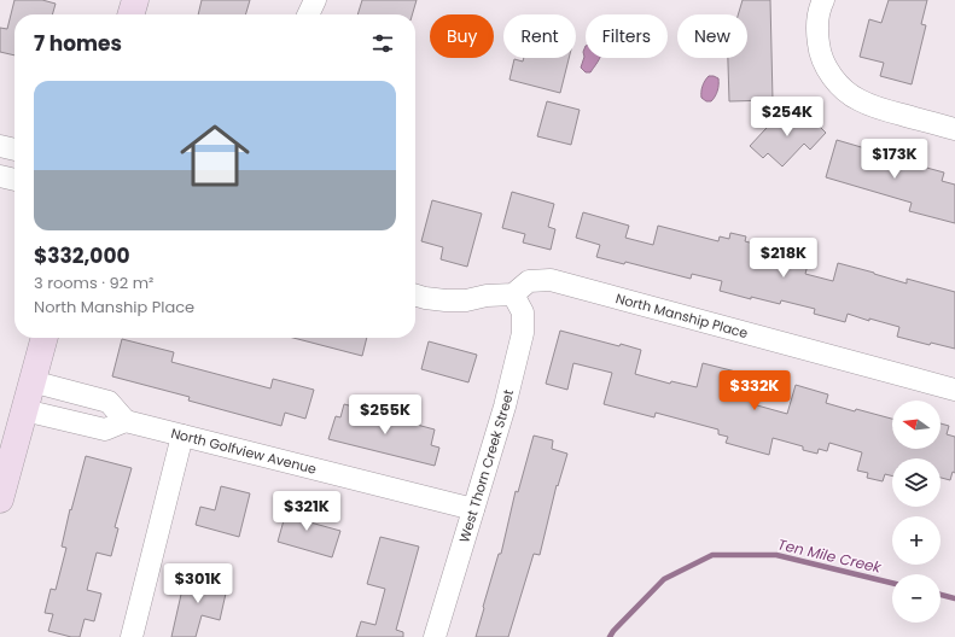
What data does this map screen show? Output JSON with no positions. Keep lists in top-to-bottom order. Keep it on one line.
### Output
{"streets":{"street":["North Manship Place","North Golfview Avenue","West Thorn Creek Street"]},"crossings":[["North Manship Place","West Thorn Creek Street"],["North Golfview Avenue","West Thorn Creek Street"]],"water":["Ten Mile Creek"],"north":"left","page":{"chip":["Buy","Rent","Filters","New"],"heading":"7 homes","list":[{"name":"$332,000","note":"3 rooms · 92 m² · North Manship Place"}],"price":["$254K","$173K","$218K","$332K","$255K","$321K","$301K"],"map_buttons":["+","−"]}}
